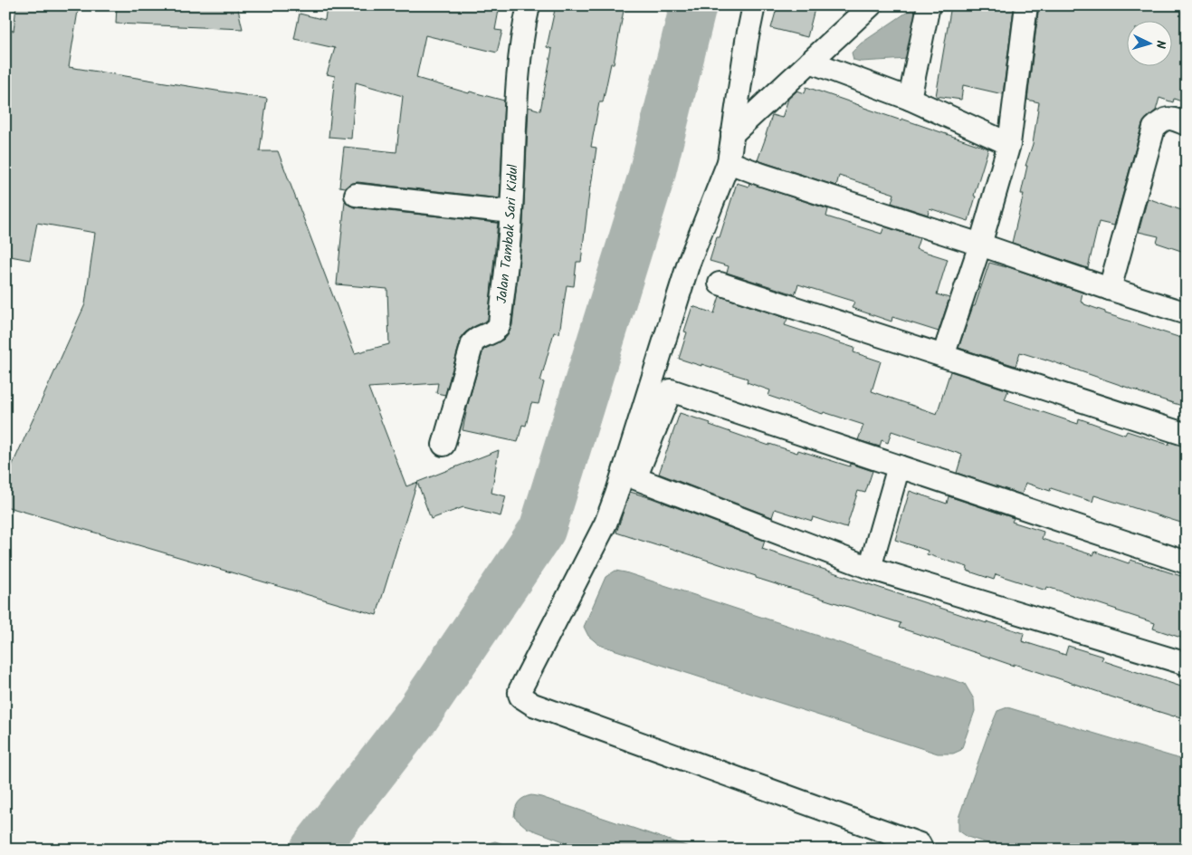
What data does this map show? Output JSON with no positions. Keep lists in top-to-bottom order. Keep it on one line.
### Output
{"streets":{"street":["Jalan Tambak Sari Kidul"]},"north":"right"}
